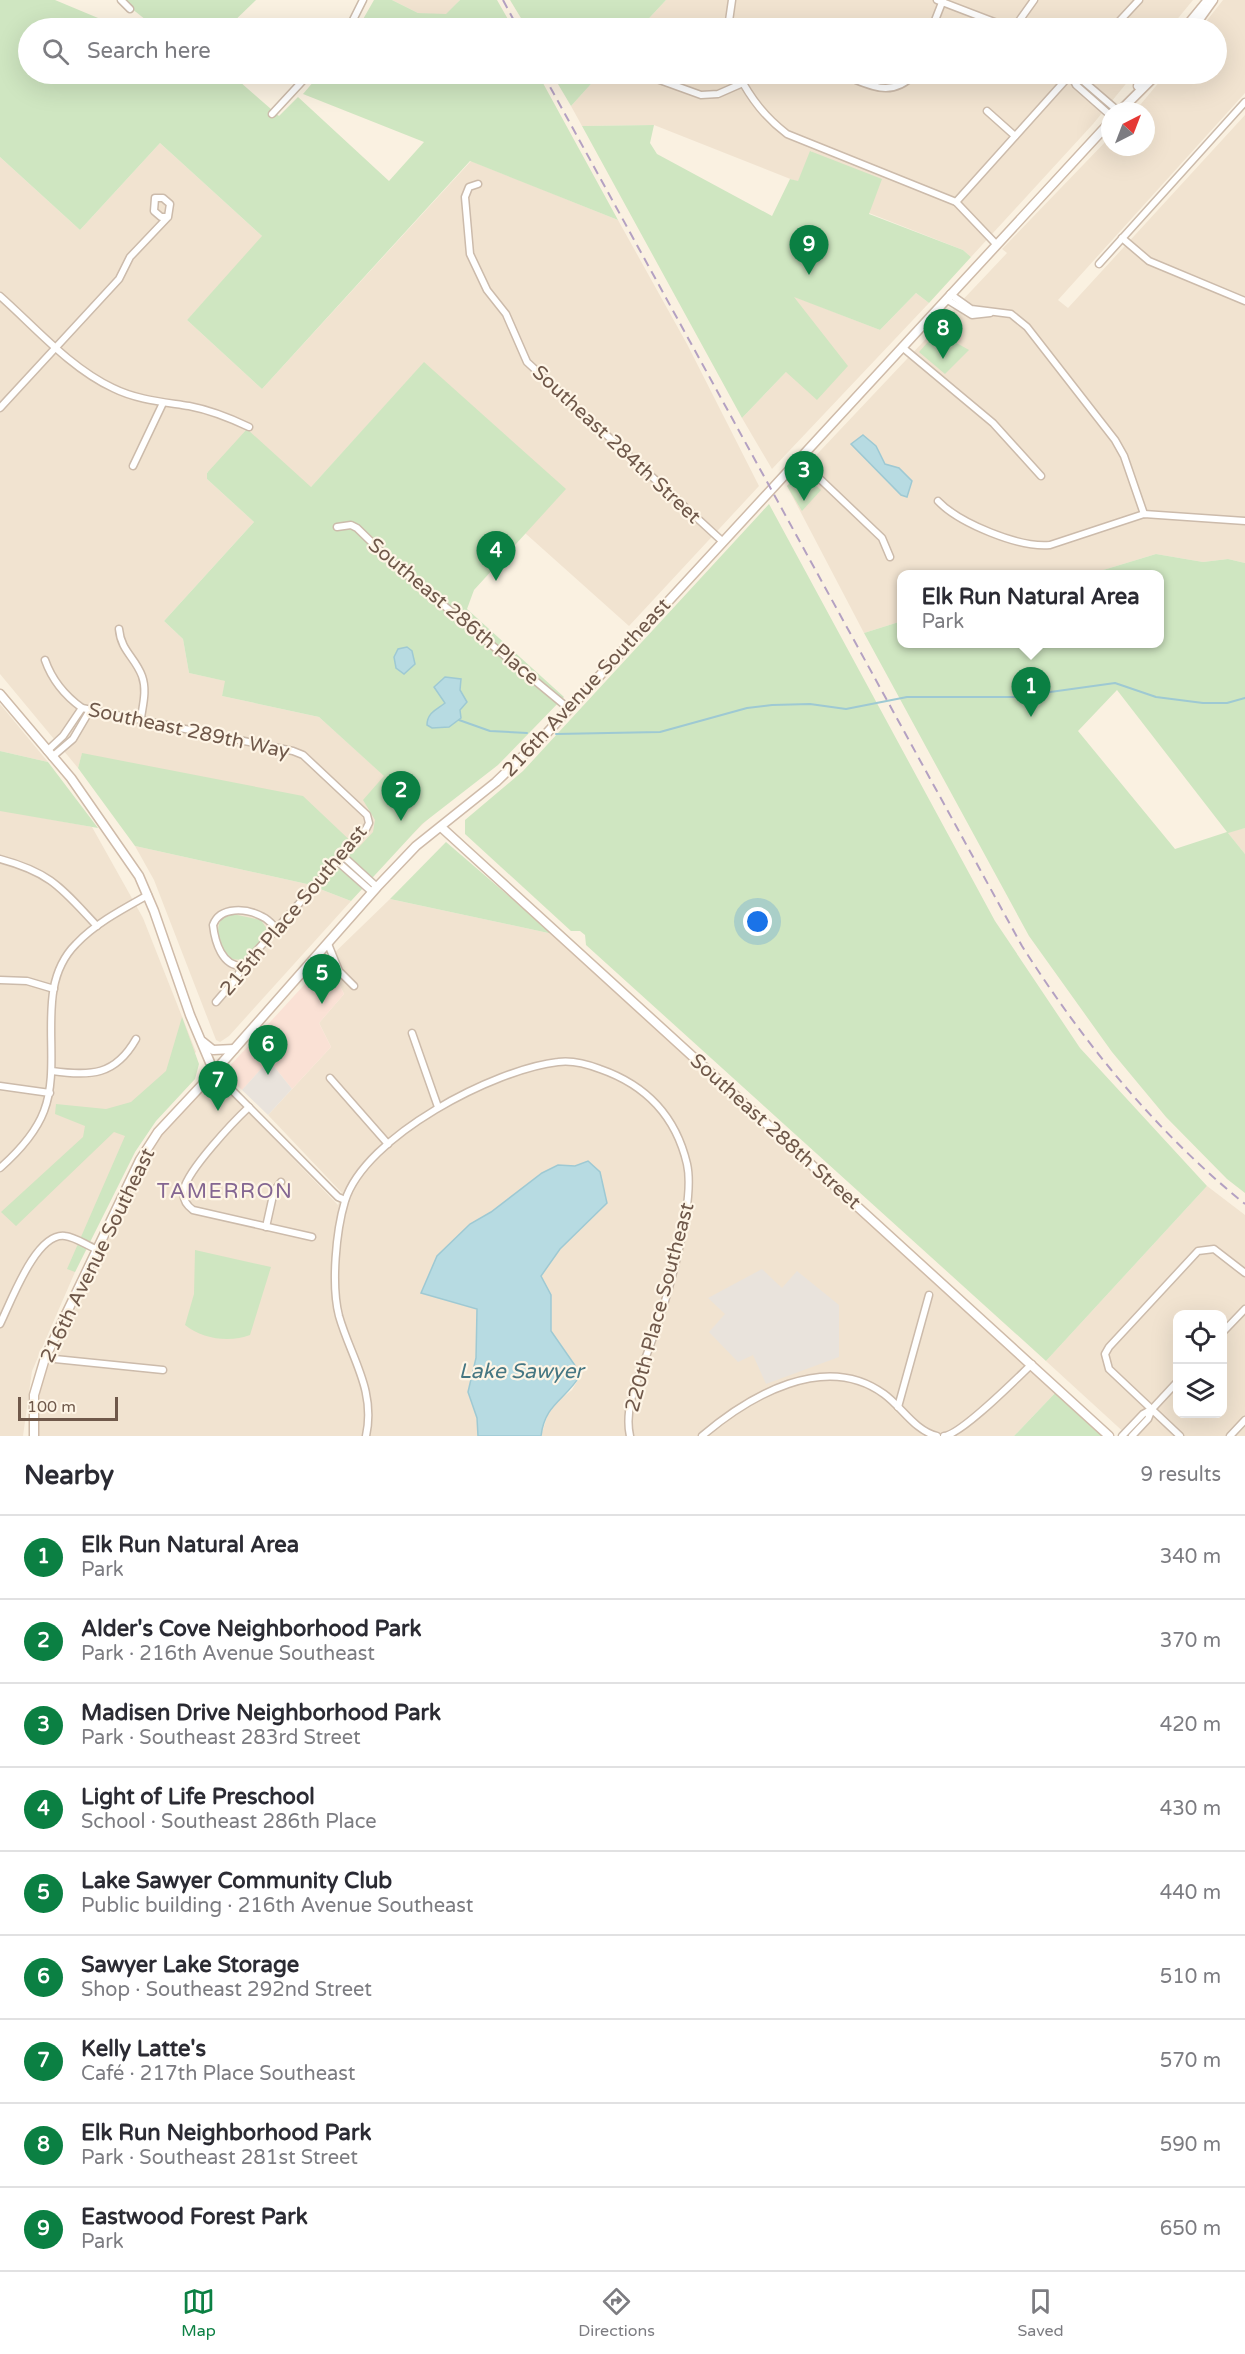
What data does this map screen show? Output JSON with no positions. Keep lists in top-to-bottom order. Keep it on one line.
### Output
{"streets":{"street":["Southeast 284th Street","Southeast 286th Place","216th Avenue Southeast","Southeast 289th Way","215th Place Southeast","Southeast 288th Street","220th Place Southeast"]},"crossings":[["Southeast 284th Street","216th Avenue Southeast"],["Southeast 286th Place","216th Avenue Southeast"],["216th Avenue Southeast","Southeast 288th Street"],["Southeast 289th Way","215th Place Southeast"]],"districts":["TAMERRON"],"water":["Lake Sawyer"],"scale_bar":"100 m","north":"top right","page":{"search":"Search here","pins":["9","8","3","4","1","2","5","6","7"],"popup":["Elk Run Natural Area","Park"],"scale":"100 m","heading":["Nearby","9 results"],"list":[{"mark":"1","name":"Elk Run Natural Area","note":"Park","value":"340 m"},{"mark":"2","name":"Alder's Cove Neighborhood Park","note":"Park · 216th Avenue Southeast","value":"370 m"},{"mark":"3","name":"Madisen Drive Neighborhood Park","note":"Park · Southeast 283rd Street","value":"420 m"},{"mark":"4","name":"Light of Life Preschool","note":"School · Southeast 286th Place","value":"430 m"},{"mark":"5","name":"Lake Sawyer Community Club","note":"Public building · 216th Avenue Southeast","value":"440 m"},{"mark":"6","name":"Sawyer Lake Storage","note":"Shop · Southeast 292nd Street","value":"510 m"},{"mark":"7","name":"Kelly Latte's","note":"Café · 217th Place Southeast","value":"570 m"},{"mark":"8","name":"Elk Run Neighborhood Park","note":"Park · Southeast 281st Street","value":"590 m"},{"mark":"9","name":"Eastwood Forest Park","note":"Park","value":"650 m"}],"nav":["Map","Directions","Saved"]}}
